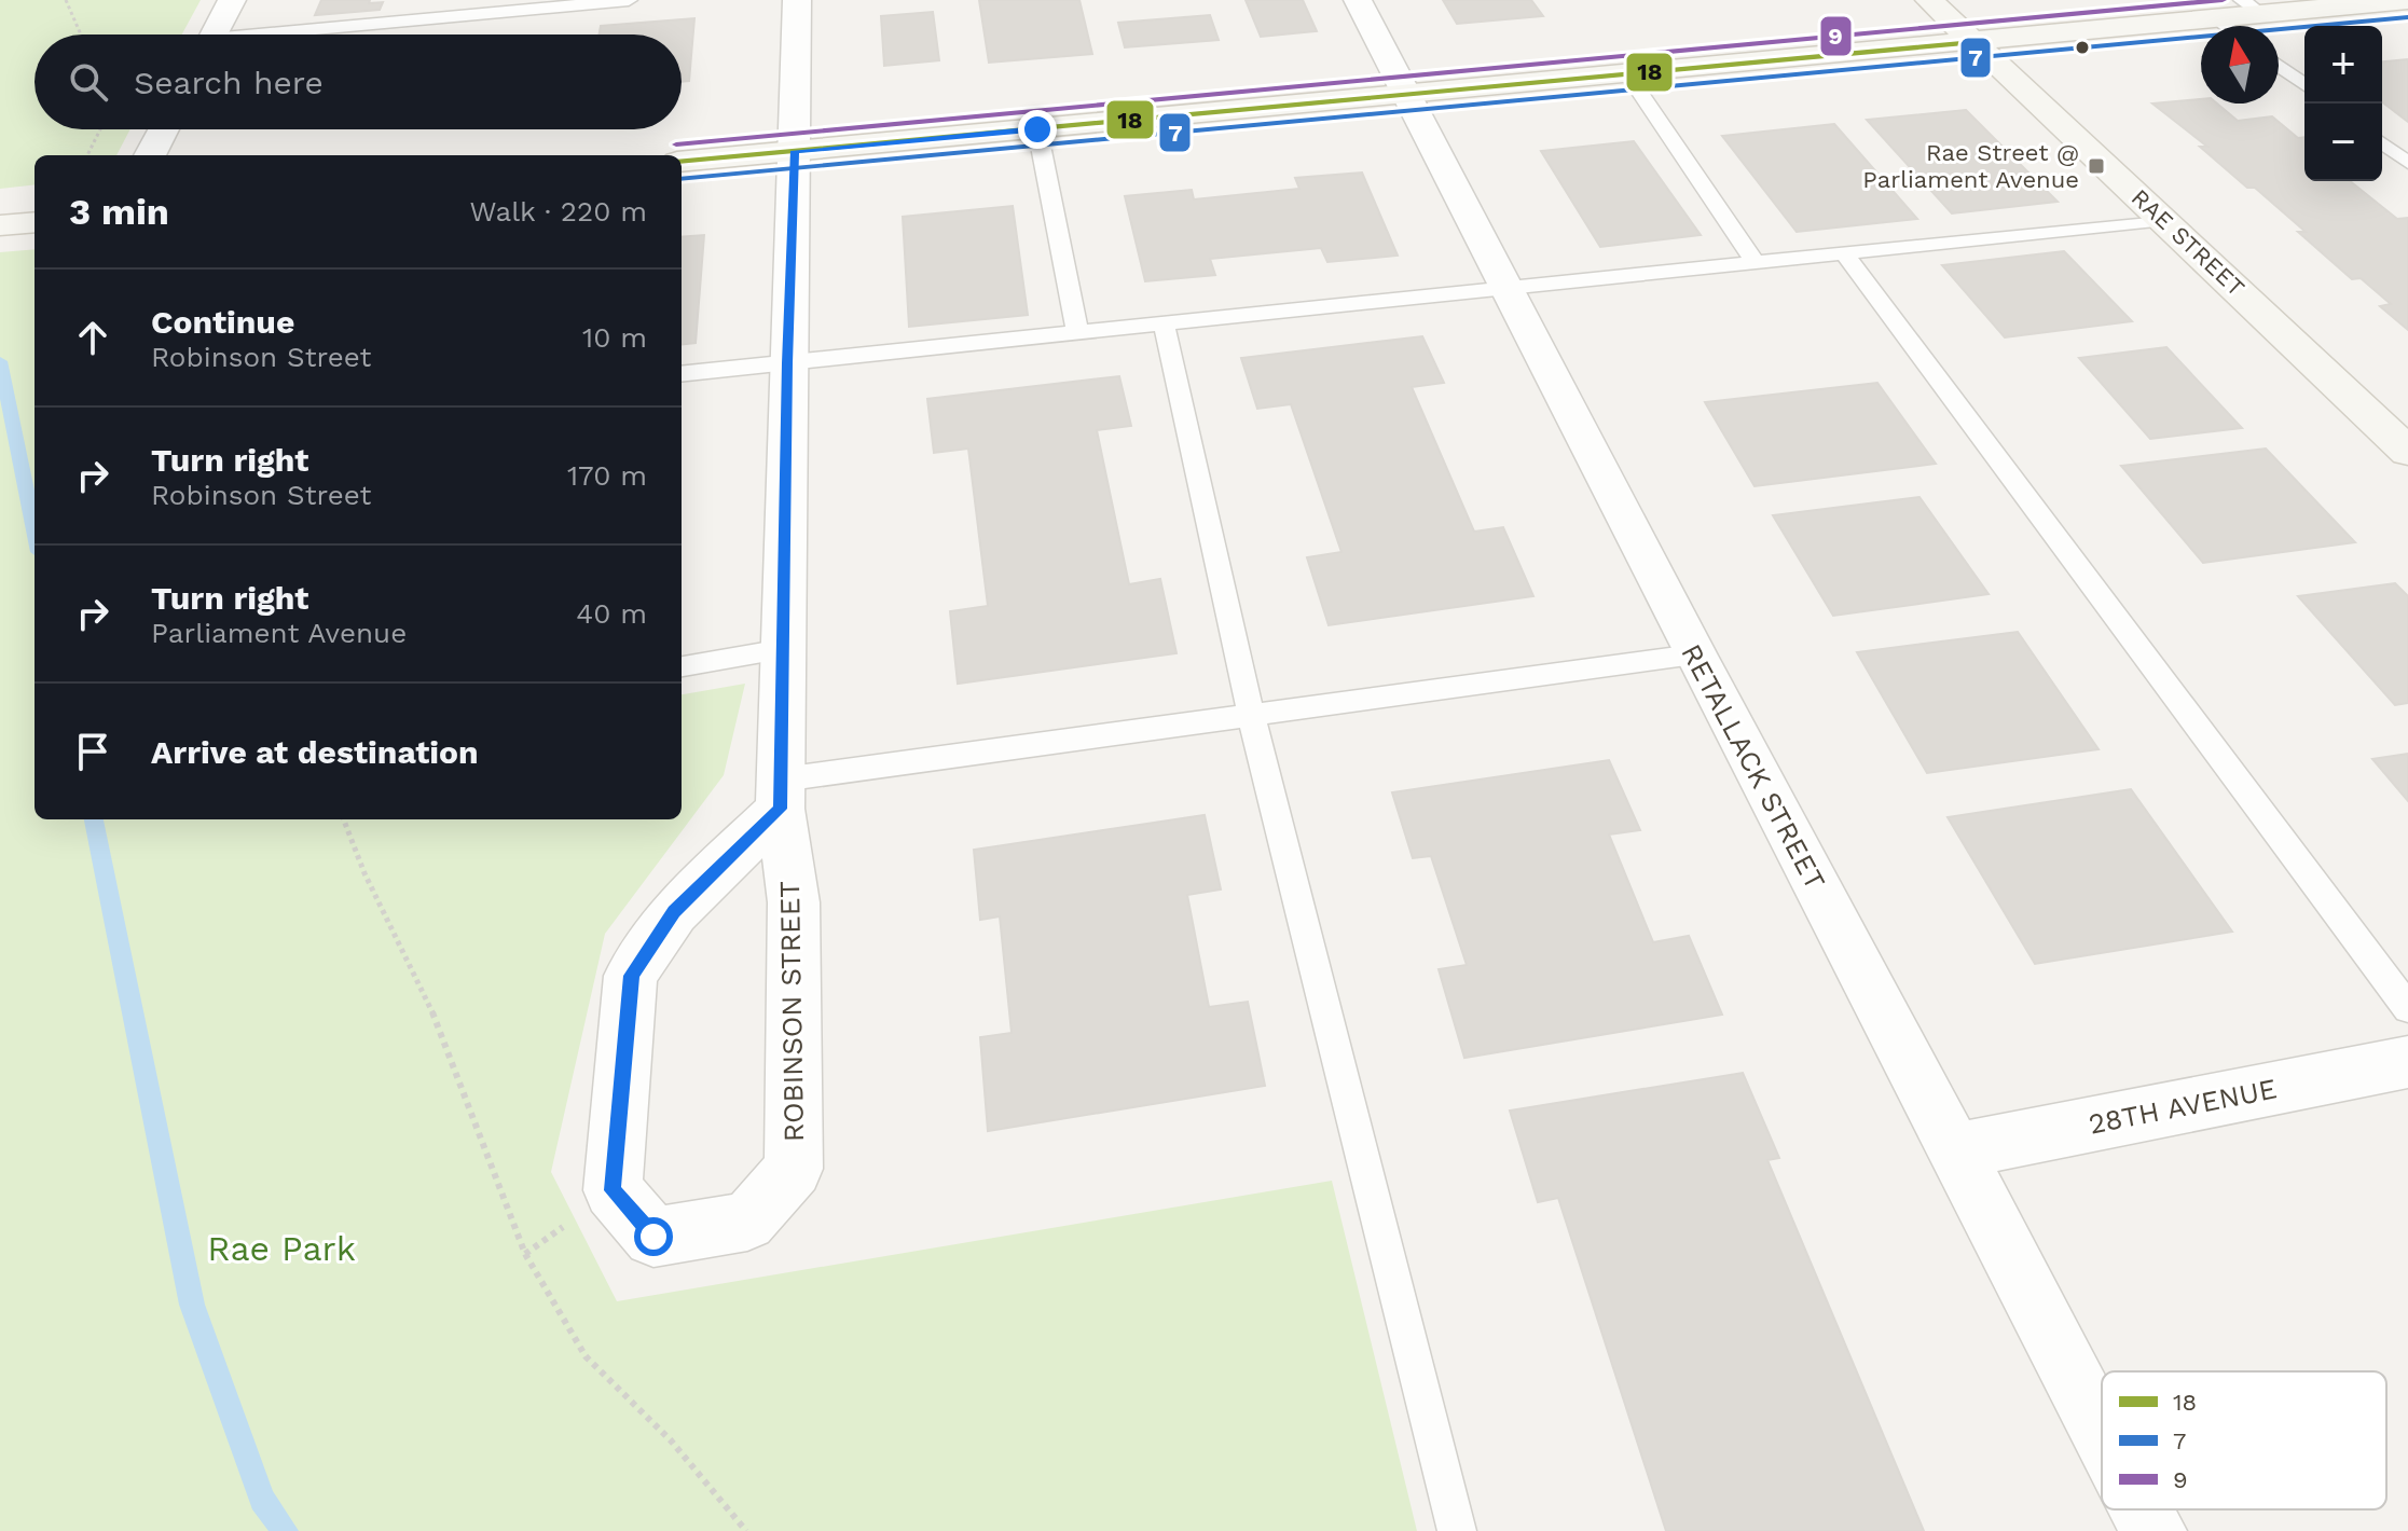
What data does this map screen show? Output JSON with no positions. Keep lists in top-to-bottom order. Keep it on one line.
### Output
{"streets":{"main road":["RAE STREET"],"street":["RETALLACK STREET","ROBINSON STREET","28TH AVENUE"]},"crossings":[["RETALLACK STREET","28TH AVENUE"]],"parks":["Rae Park"],"places":{"transit":["Rae Street @ Parliament Avenue"]},"lines":["transit line 9","transit line 7","transit line 18"],"legend":["18","7","9"],"north":"top","page":{"map_buttons":["+","−"],"search":"Search here","heading":["3 min","Walk · 220 m"],"list":[["Continue","Robinson Street","10 m"],["Turn right","Robinson Street","170 m"],["Turn right","Parliament Avenue","40 m"],"Arrive at destination"]}}
